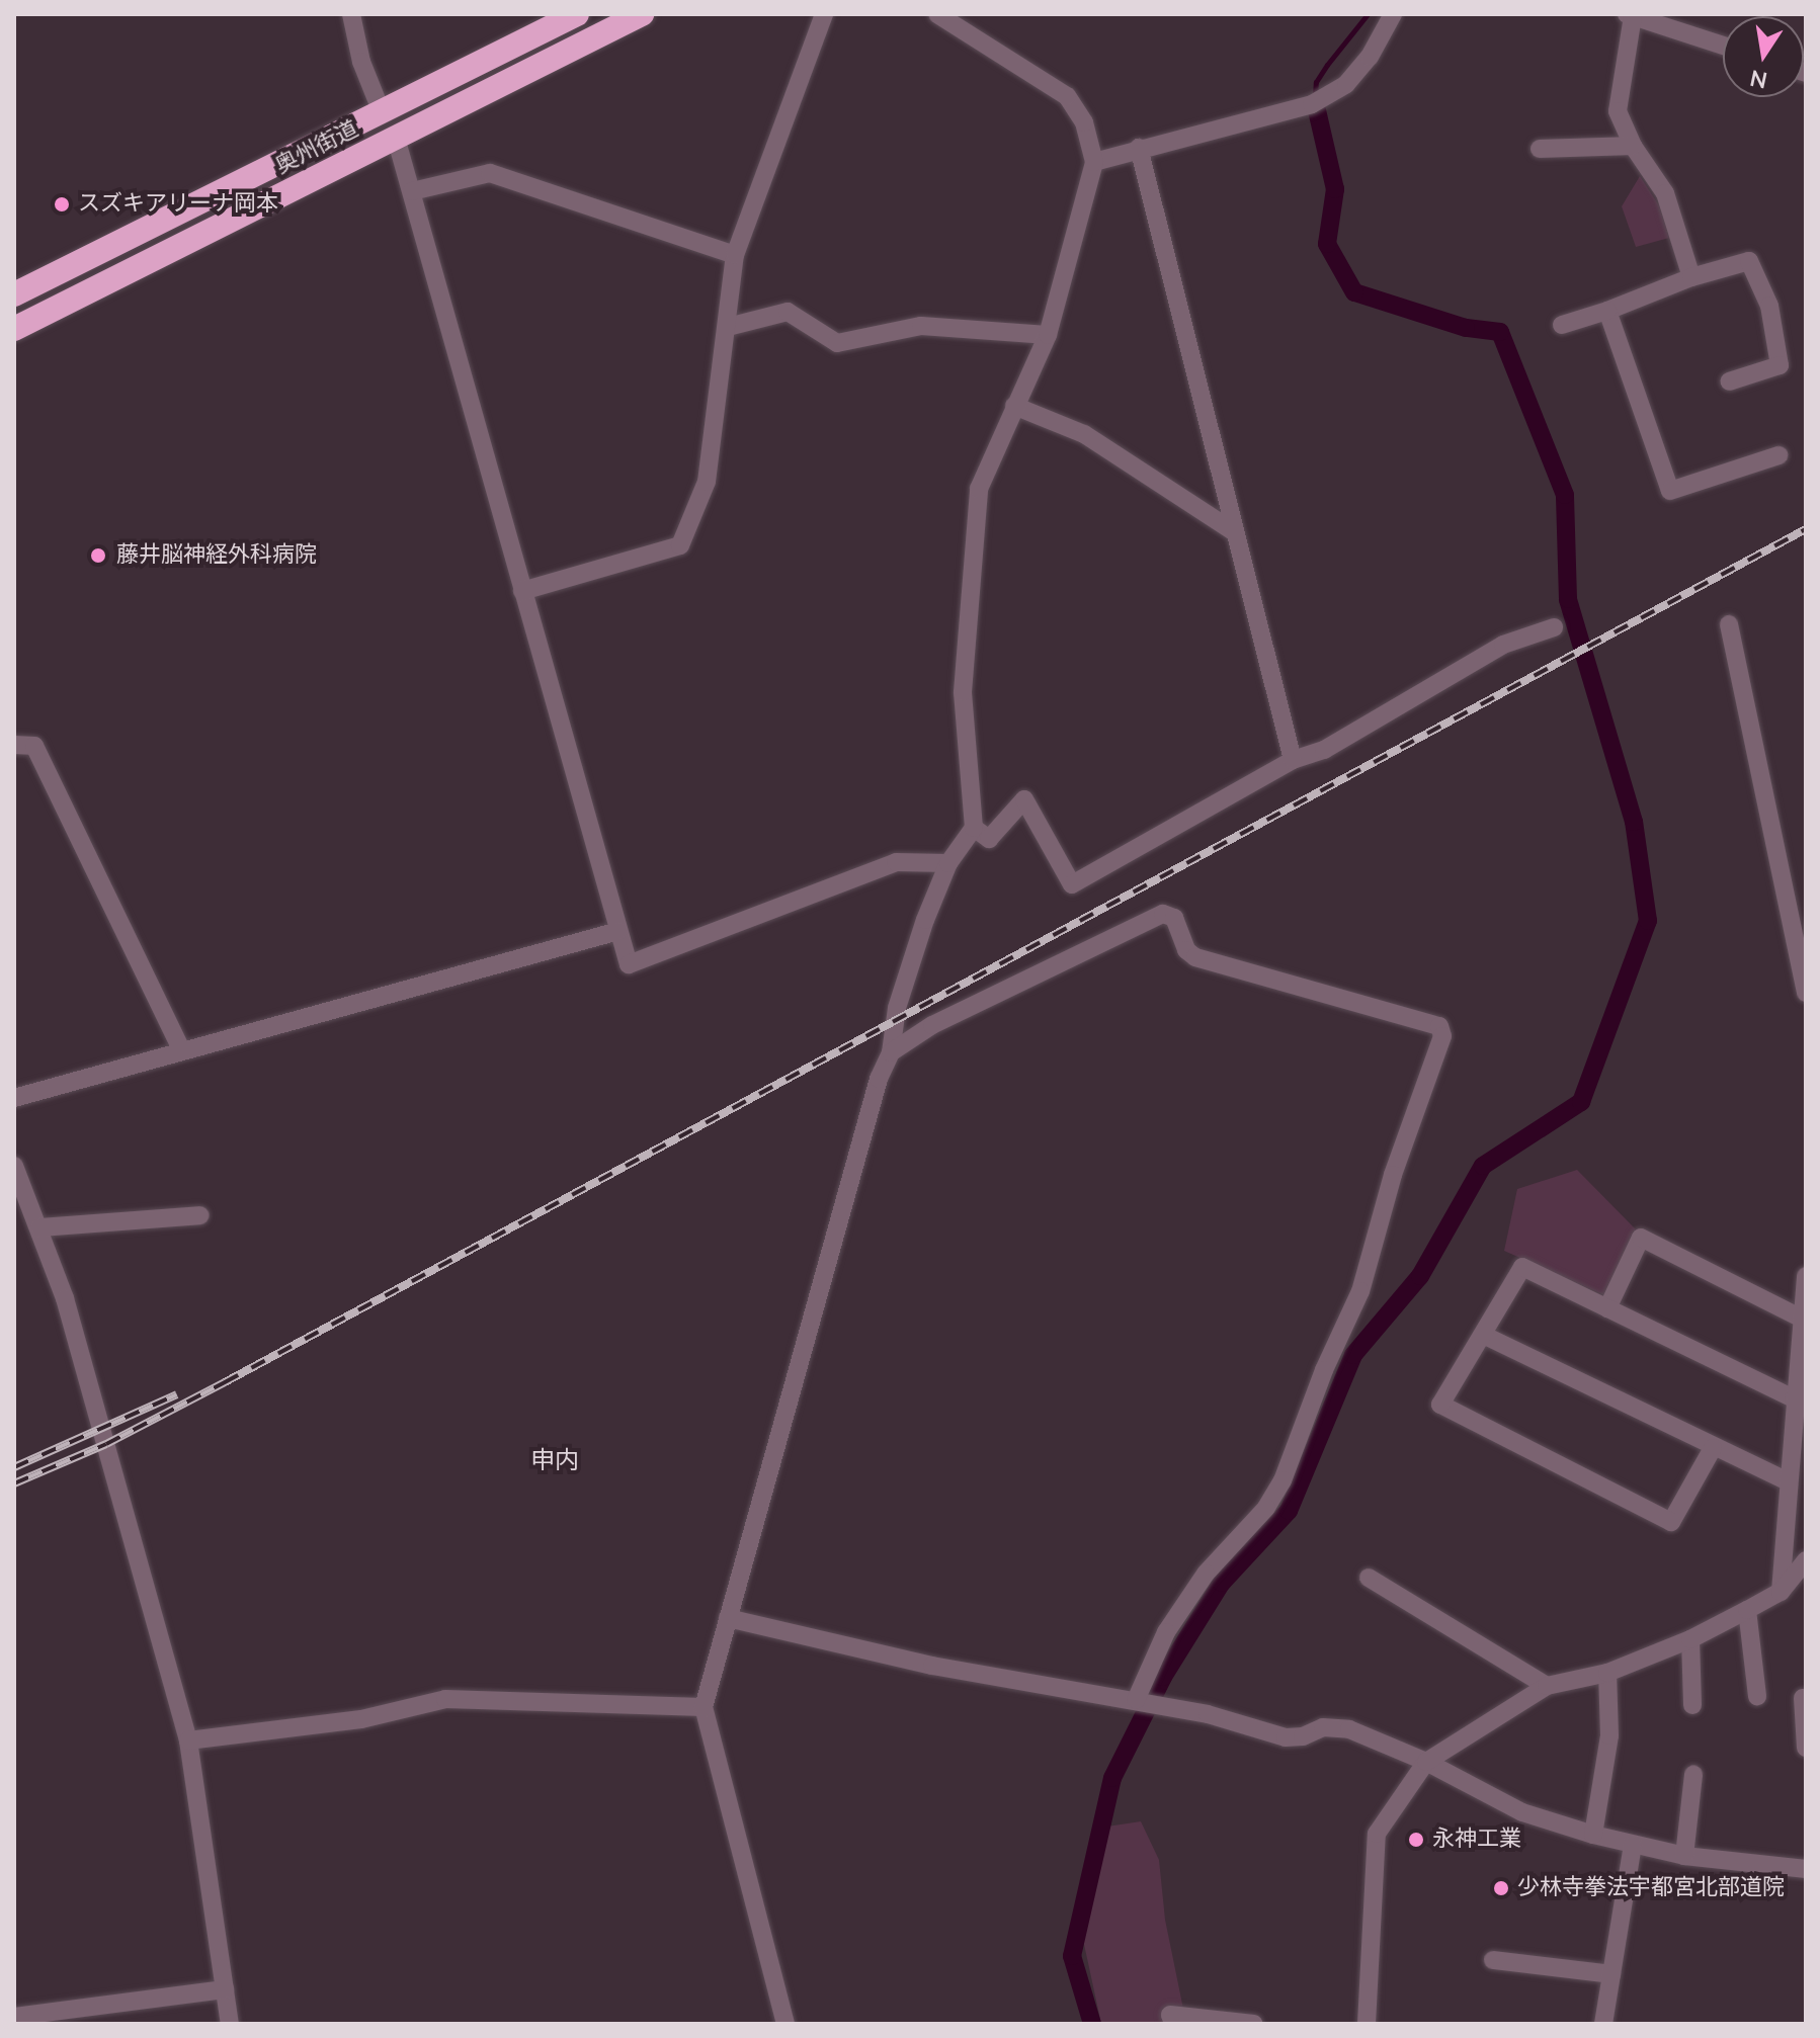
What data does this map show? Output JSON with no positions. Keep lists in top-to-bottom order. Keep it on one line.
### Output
{"streets":{"highway":["奥州街道"]},"districts":["申内"],"places":["スズキアリーナ岡本","藤井脳神経外科病院","永神工業","少林寺拳法宇都宮北部道院"],"north":"bottom"}
